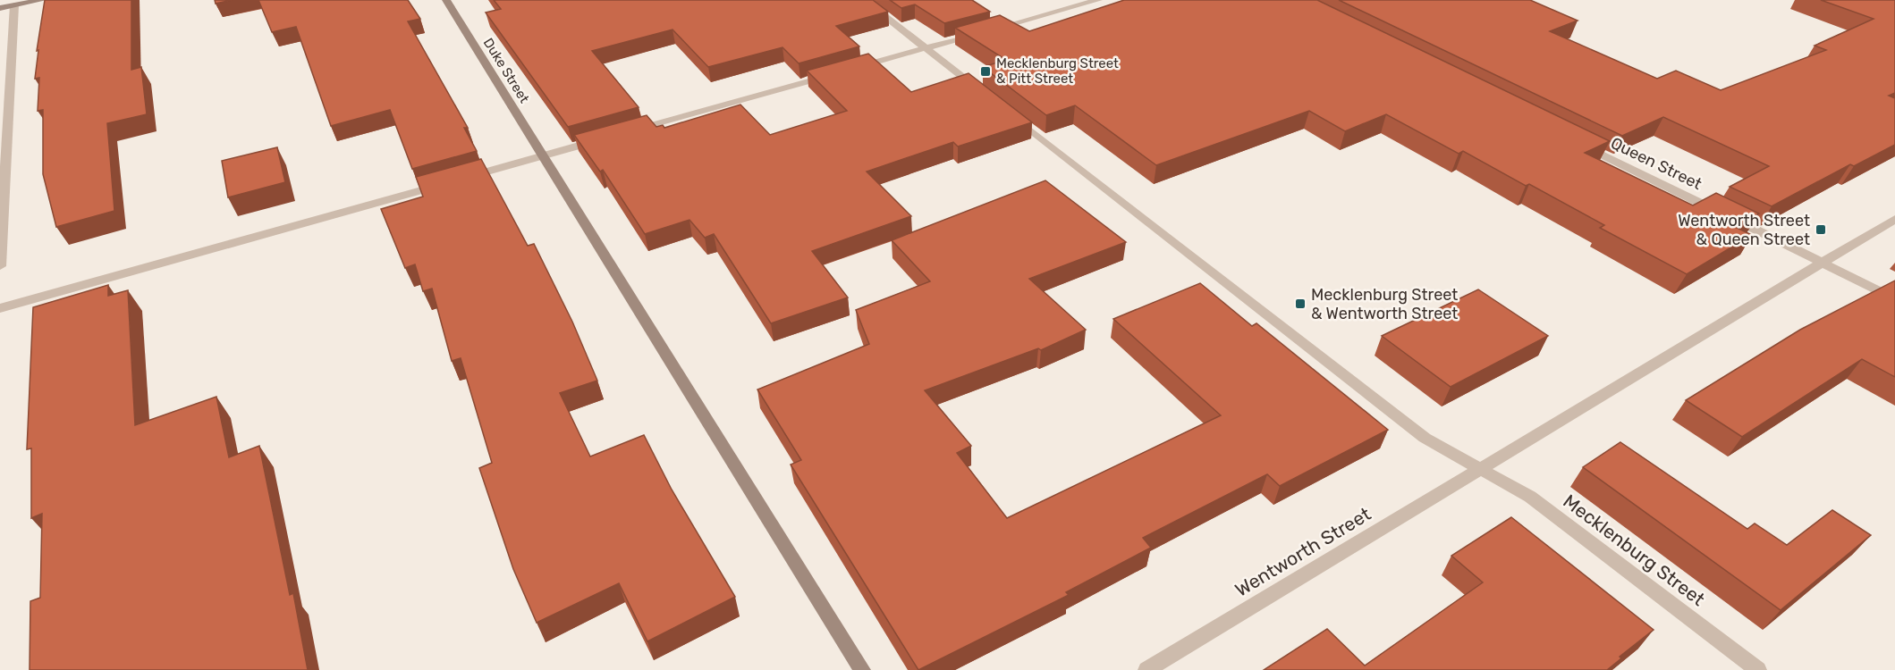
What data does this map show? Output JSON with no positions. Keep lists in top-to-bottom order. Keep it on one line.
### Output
{"streets":{"street":["Duke Street","Queen Street","Mecklenburg Street","Wentworth Street"]},"crossings":[["Queen Street","Wentworth Street"],["Mecklenburg Street","Wentworth Street"]],"places":{"transit":["Mecklenburg Street & Pitt Street","Wentworth Street & Queen Street","Mecklenburg Street & Wentworth Street"]}}
